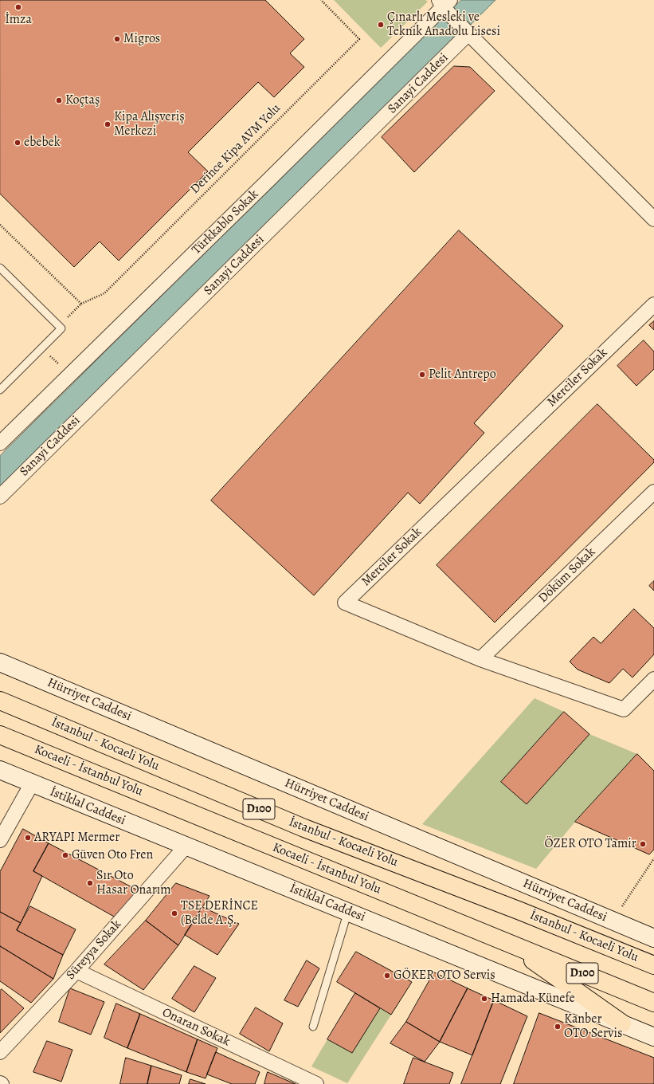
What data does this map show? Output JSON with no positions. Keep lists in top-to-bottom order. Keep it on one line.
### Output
{"streets":{"highway":["İstanbul - Kocaeli Yolu","Kocaeli - İstanbul Yolu","D100"],"main road":["Hürriyet Caddesi","İstiklal Caddesi"],"street":["Sanayi Caddesi","Türkkablo Sokak","Merciler Sokak","Döküm Sokak","Süreyya Sokak","Onaran Sokak"],"path":["Derince Kipa AVM Yolu"]},"crossings":[["Merciler Sokak","Döküm Sokak"],["İstiklal Caddesi","Süreyya Sokak"],["Süreyya Sokak","Onaran Sokak"]],"places":["İmza","Çınarlı Mesleki ve Teknik Anadolu Lisesi","Migros","Koçtaş","Kipa Alışveriş Merkezi","ebebek","Pelit Antrepo","ARYAPI Mermer","ÖZER OTO Tamir","Güven Oto Fren","Sır Oto Hasar Onarım","TSE DERİNCE (Belde A.Ş.","GÖKER OTO Servis","Hamada Künefe","Kanber OTO Servis"]}
